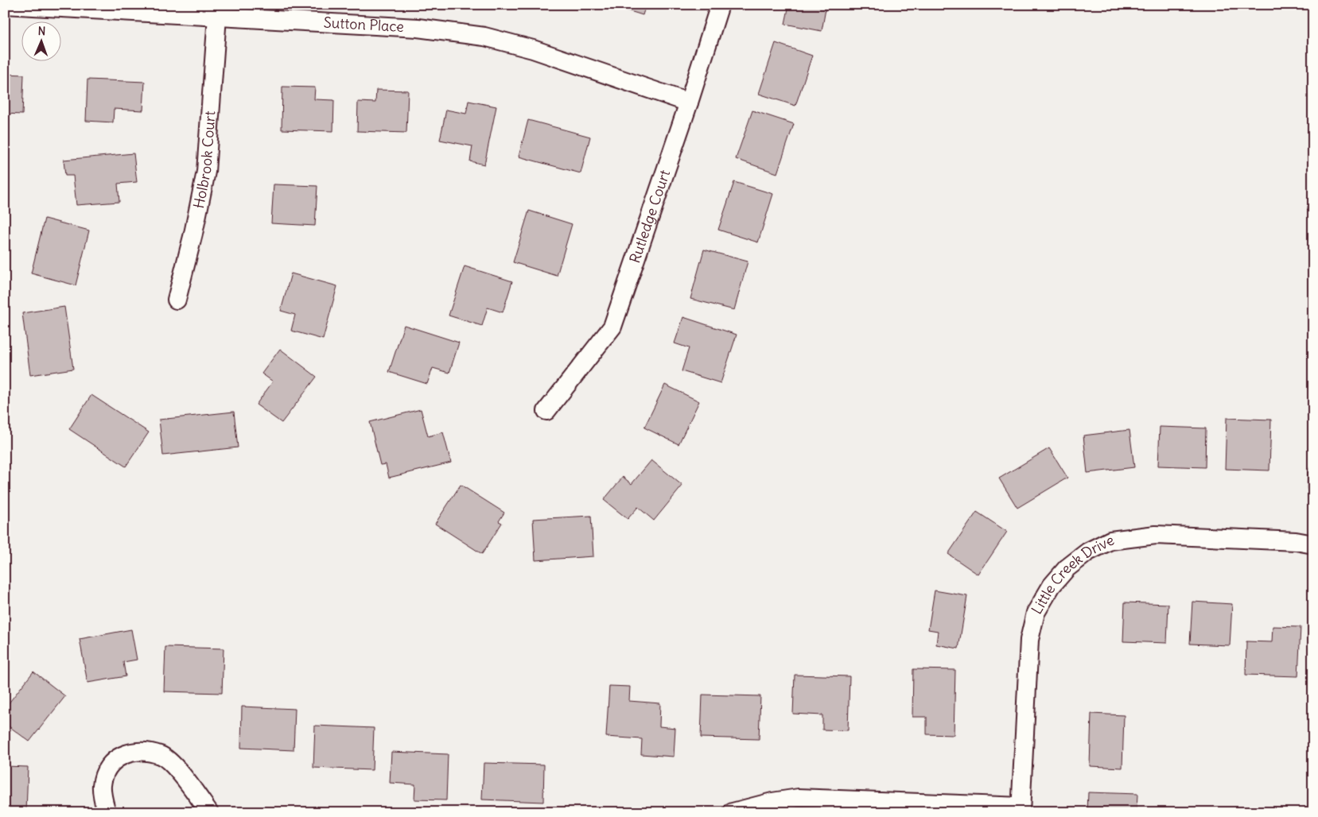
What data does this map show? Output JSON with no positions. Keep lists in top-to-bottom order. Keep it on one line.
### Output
{"streets":{"street":["Sutton Place","Holbrook Court","Rutledge Court","Little Creek Drive"]},"crossings":[["Sutton Place","Holbrook Court"],["Sutton Place","Rutledge Court"]],"north":"top"}
